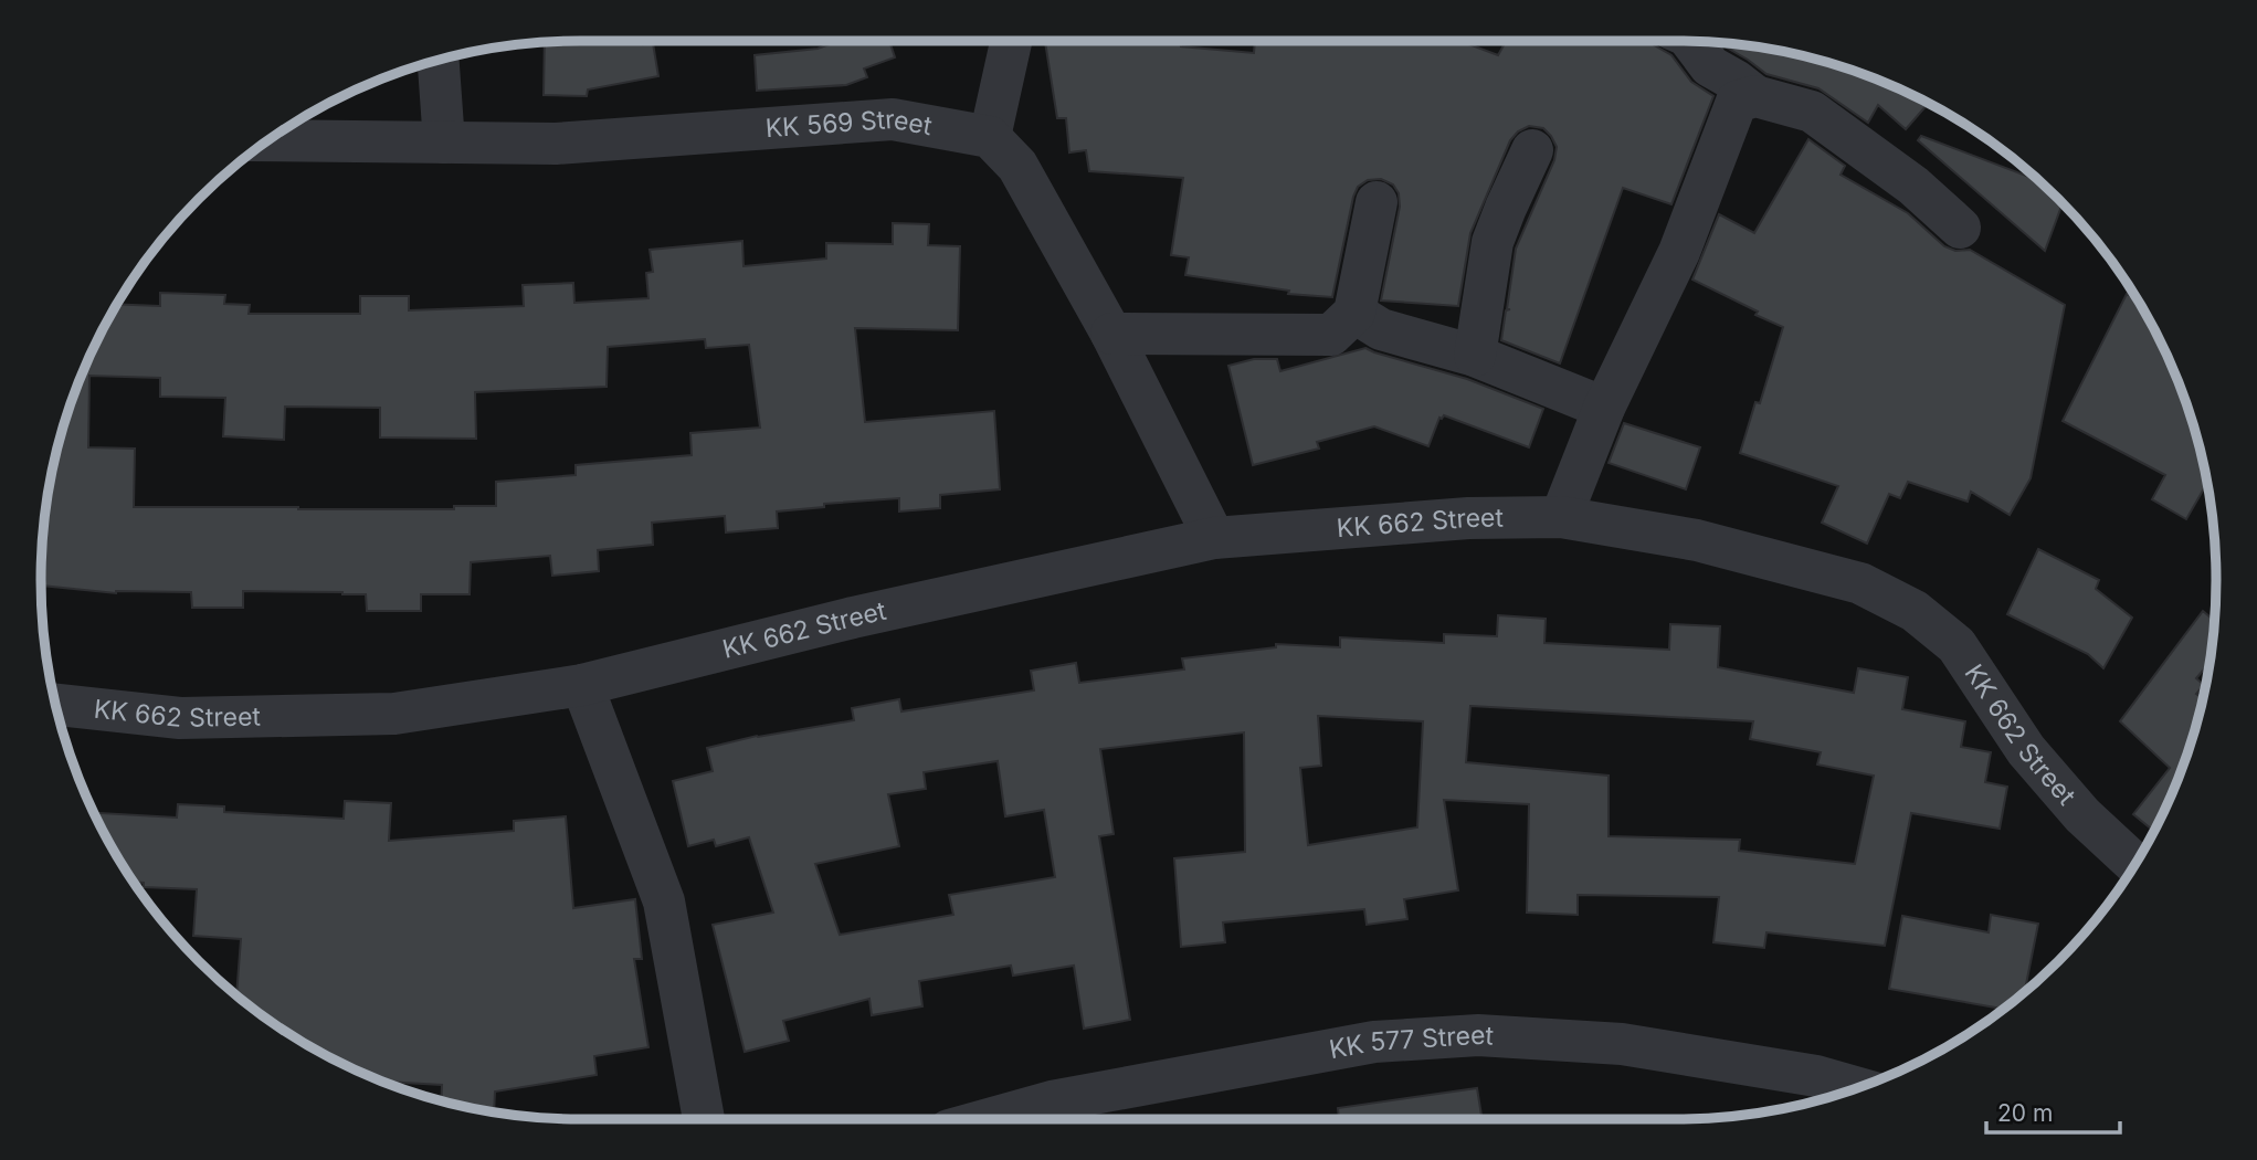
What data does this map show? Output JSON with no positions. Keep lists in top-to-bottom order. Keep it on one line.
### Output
{"streets":{"street":["KK 569 Street","KK 662 Street","KK 577 Street"]},"scale_bar":"20 m"}
